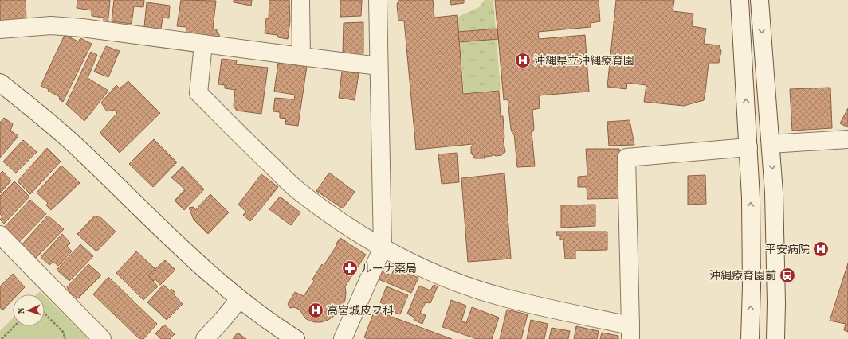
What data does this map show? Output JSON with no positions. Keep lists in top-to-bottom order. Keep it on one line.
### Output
{"places":{"hospital":["沖縄県立沖縄療育園","平安病院","高宮城皮フ科"],"pharmacy":["ルーナ薬局"],"bus stop":["沖縄療育園前"]},"north":"left"}
